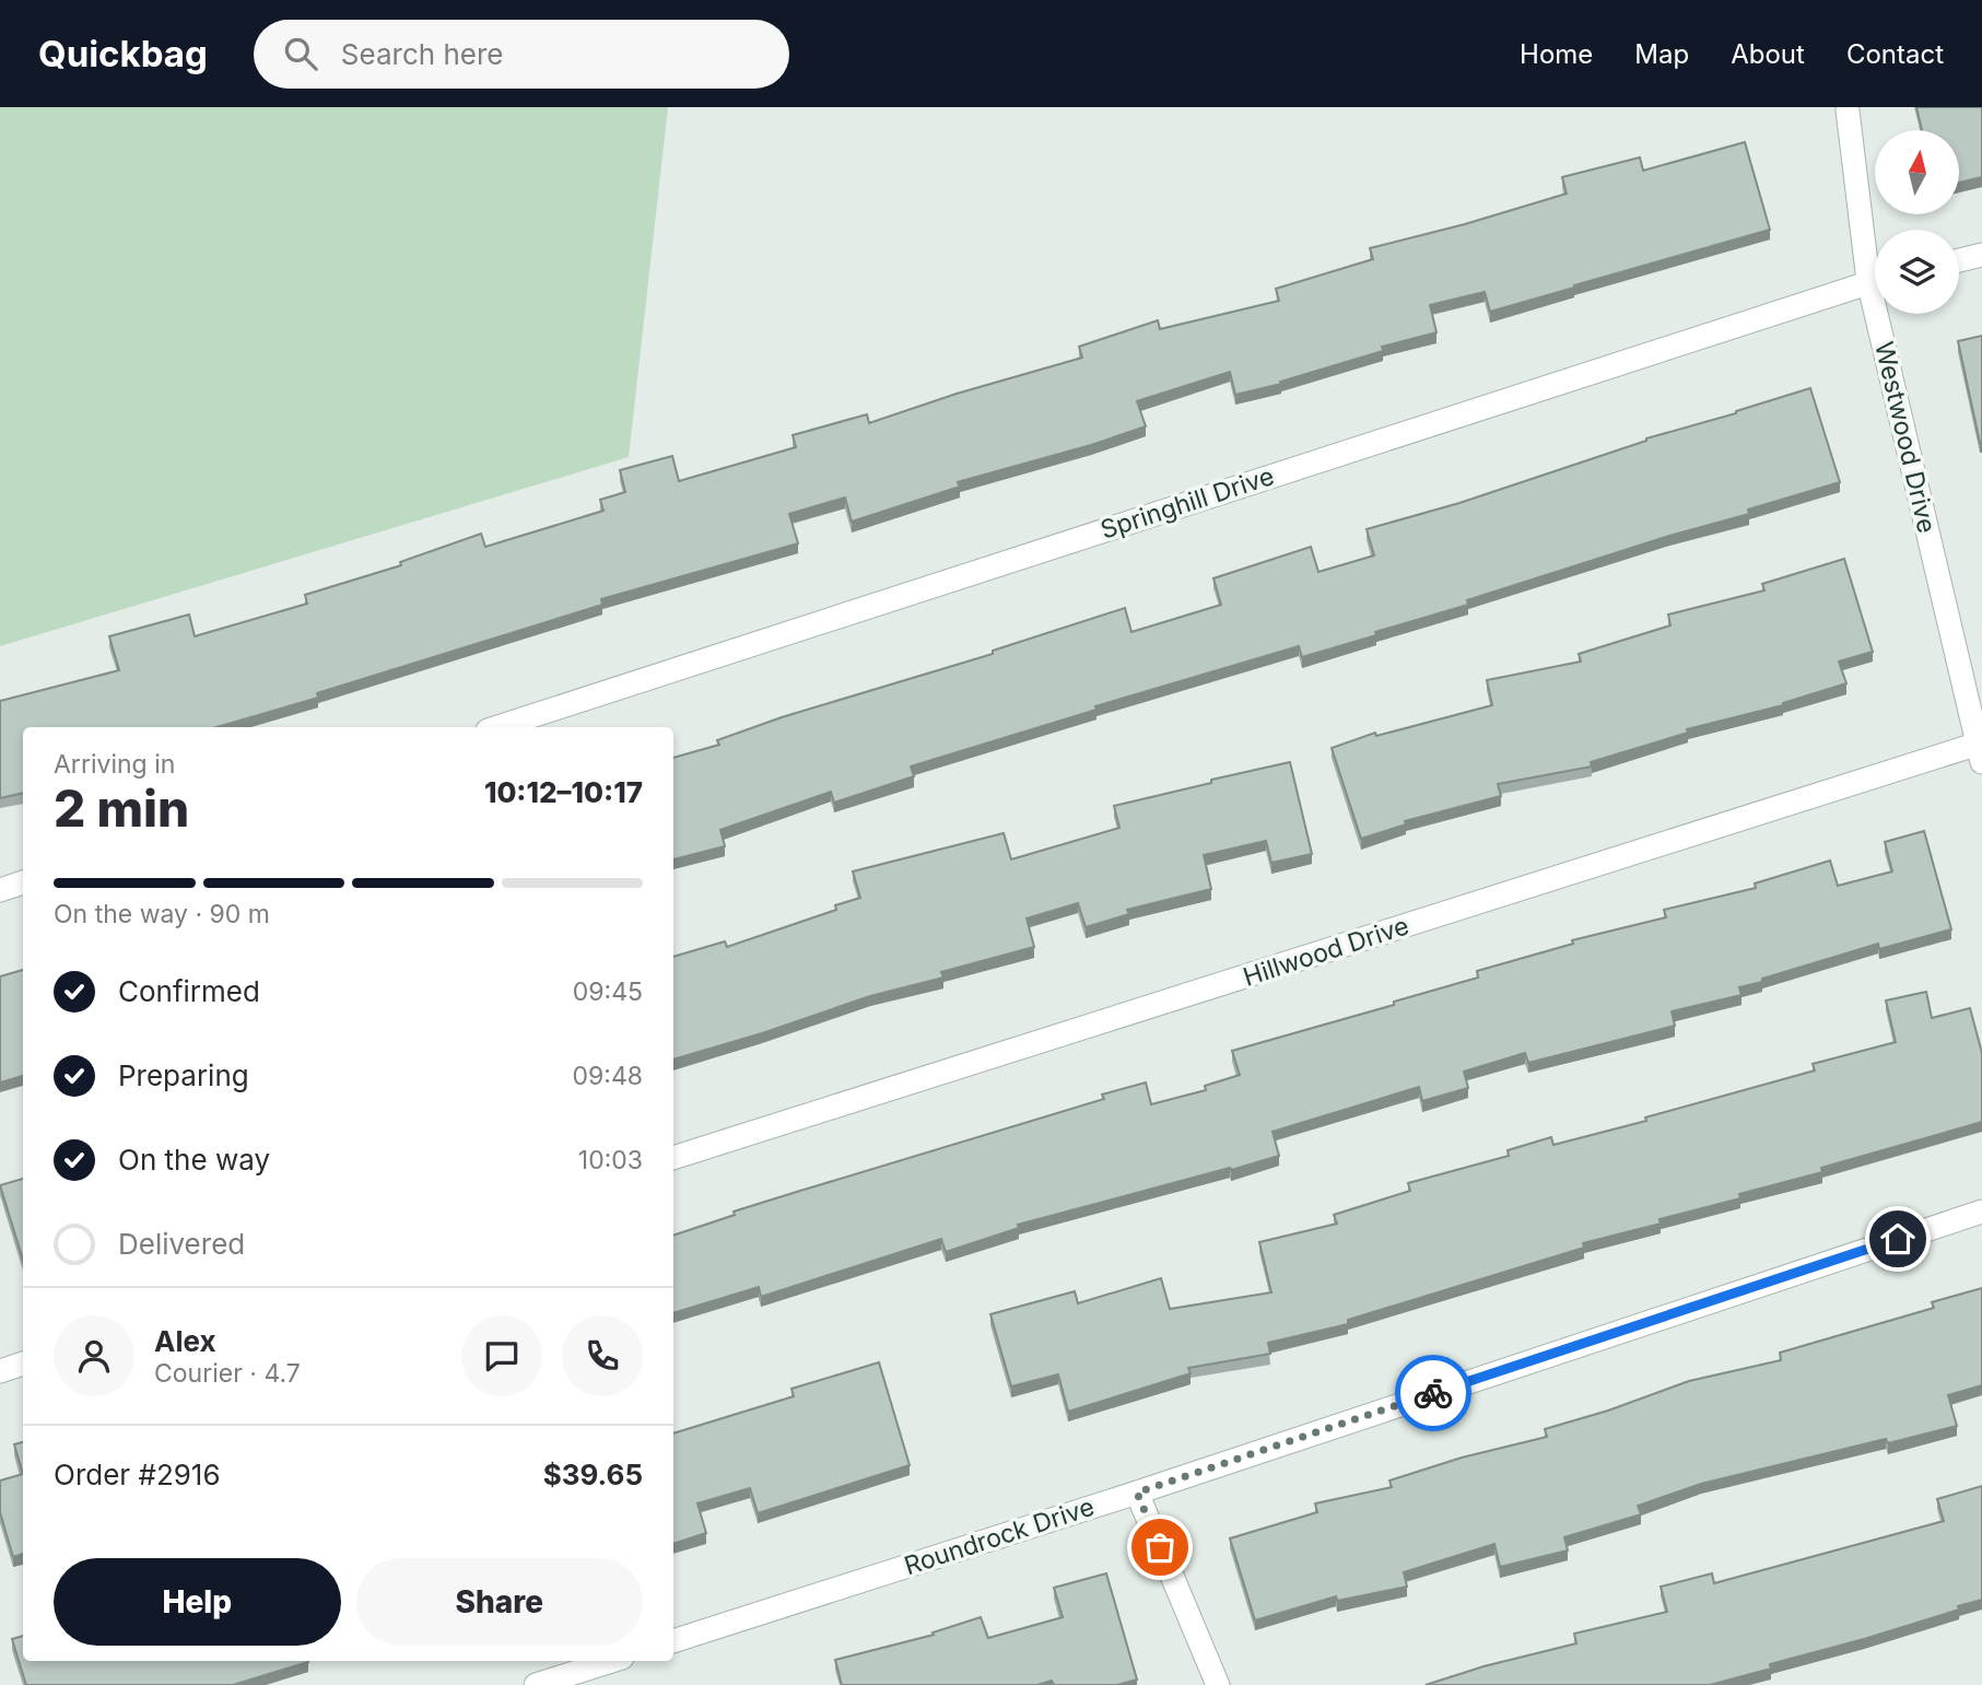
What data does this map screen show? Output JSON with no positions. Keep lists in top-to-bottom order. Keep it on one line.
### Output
{"streets":{"street":["Westwood Drive","Springhill Drive","Hillwood Drive","Roundrock Drive"]},"crossings":[["Westwood Drive","Hillwood Drive"]],"north":"top","page":{"header":"Quickbag","search":"Search here","nav":["Home","Map","About","Contact"],"heading":["2 min","Arriving in","10:12–10:17"],"panel":["Alex","Courier · 4.7","Order #2916","$39.65"],"bar":"On the way · 90 m","list":[["Confirmed","09:45"],["Preparing","09:48"],["On the way","10:03"],"Delivered"],"buttons":["Help","Share"]}}
